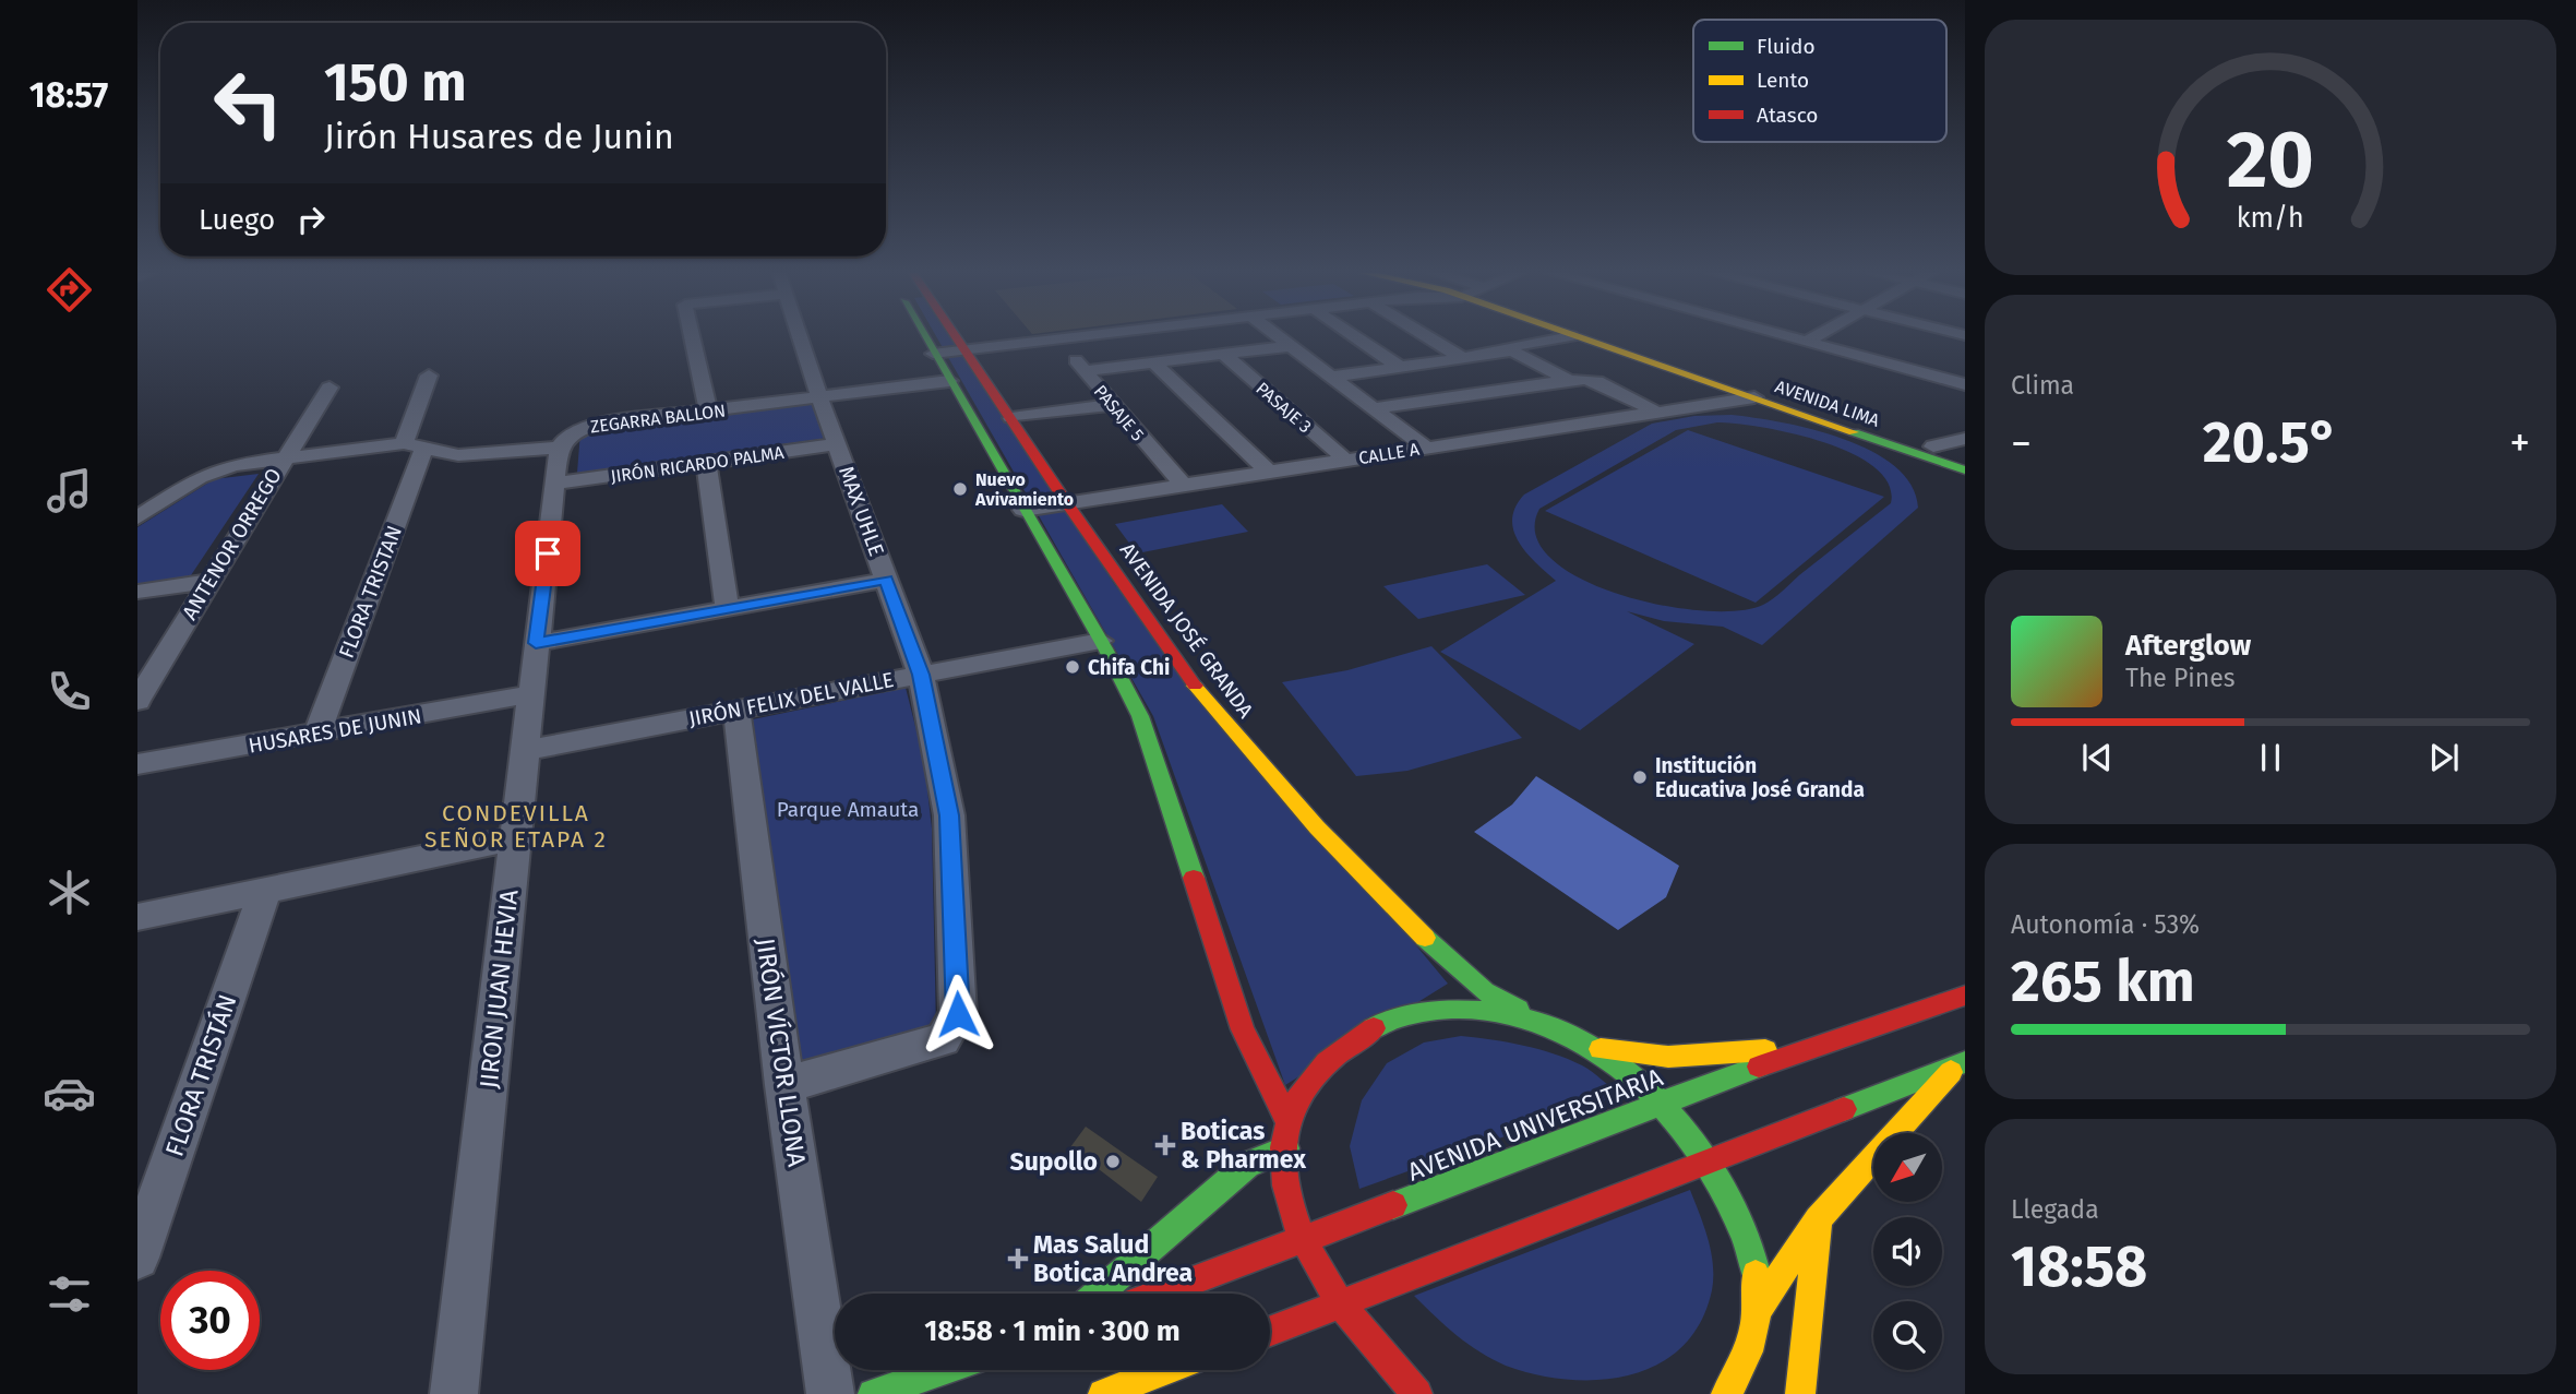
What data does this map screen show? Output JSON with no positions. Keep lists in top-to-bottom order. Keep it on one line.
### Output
{"streets":{"main road":["AVENIDA LIMA","AVENIDA JOSÉ GRANDA","AVENIDA UNIVERSITARIA"],"street":["PASAJE 3","PASAJE 5","ZEGARRA BALLON","CALLE A","JIRÓN RICARDO PALMA","MAX UHLE","ANTENOR ORREGO","FLORA TRISTAN","JIRÓN FELIX DEL VALLE","HUSARES DE JUNIN","JIRON JUAN HEVIA","JIRÓN VÍCTOR LLONA","FLORA TRISTÁN"]},"crossings":[["AVENIDA LIMA","CALLE A"],["PASAJE 3","CALLE A"],["PASAJE 5","CALLE A"],["ZEGARRA BALLON","MAX UHLE"],["ZEGARRA BALLON","JIRON JUAN HEVIA"],["CALLE A","AVENIDA JOSÉ GRANDA"],["JIRÓN RICARDO PALMA","MAX UHLE"],["JIRÓN RICARDO PALMA","JIRON JUAN HEVIA"],["MAX UHLE","JIRÓN FELIX DEL VALLE"],["MAX UHLE","JIRÓN VÍCTOR LLONA"],["FLORA TRISTAN","HUSARES DE JUNIN"],["JIRÓN FELIX DEL VALLE","JIRON JUAN HEVIA"],["JIRÓN FELIX DEL VALLE","JIRÓN VÍCTOR LLONA"],["HUSARES DE JUNIN","JIRON JUAN HEVIA"]],"districts":["CONDEVILLA SEÑOR ETAPA 2"],"parks":["Parque Amauta"],"places":{"other":["Nuevo Avivamiento","Chifa Chi","Institución Educativa José Granda","Supollo"],"health":["Boticas & Pharmex","Mas Salud Botica Andrea"]},"legend":["Fluido","Lento","Atasco"],"north":"bottom left","page":{"tabs":"18:57","turn":["150 m","Jirón Husares de Junin"],"then":"Luego","tile":["Clima",["Autonomía · 53%","265 km"],["Llegada","18:58"]],"heat":["−","20.5°","+"],"song":["Afterglow","The Pines"],"limit":"30","trip":"18:58 · 1 min · 300 m","gauge":["20","km/h"]}}
